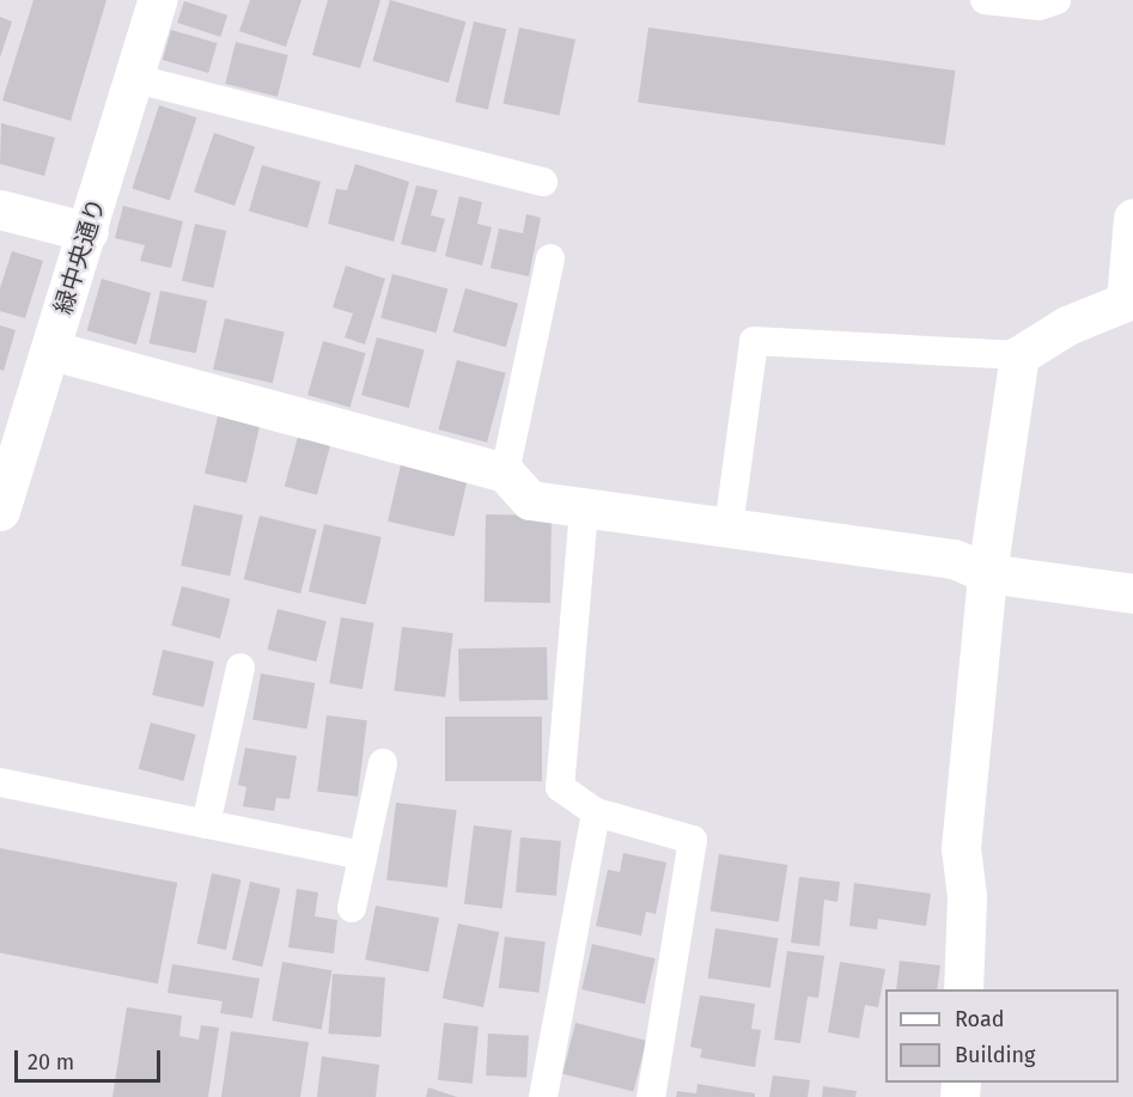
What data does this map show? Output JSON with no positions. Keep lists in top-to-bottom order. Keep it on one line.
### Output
{"streets":{"street":["緑中央通り"]},"legend":["Road","Building"],"scale_bar":"20 m"}
